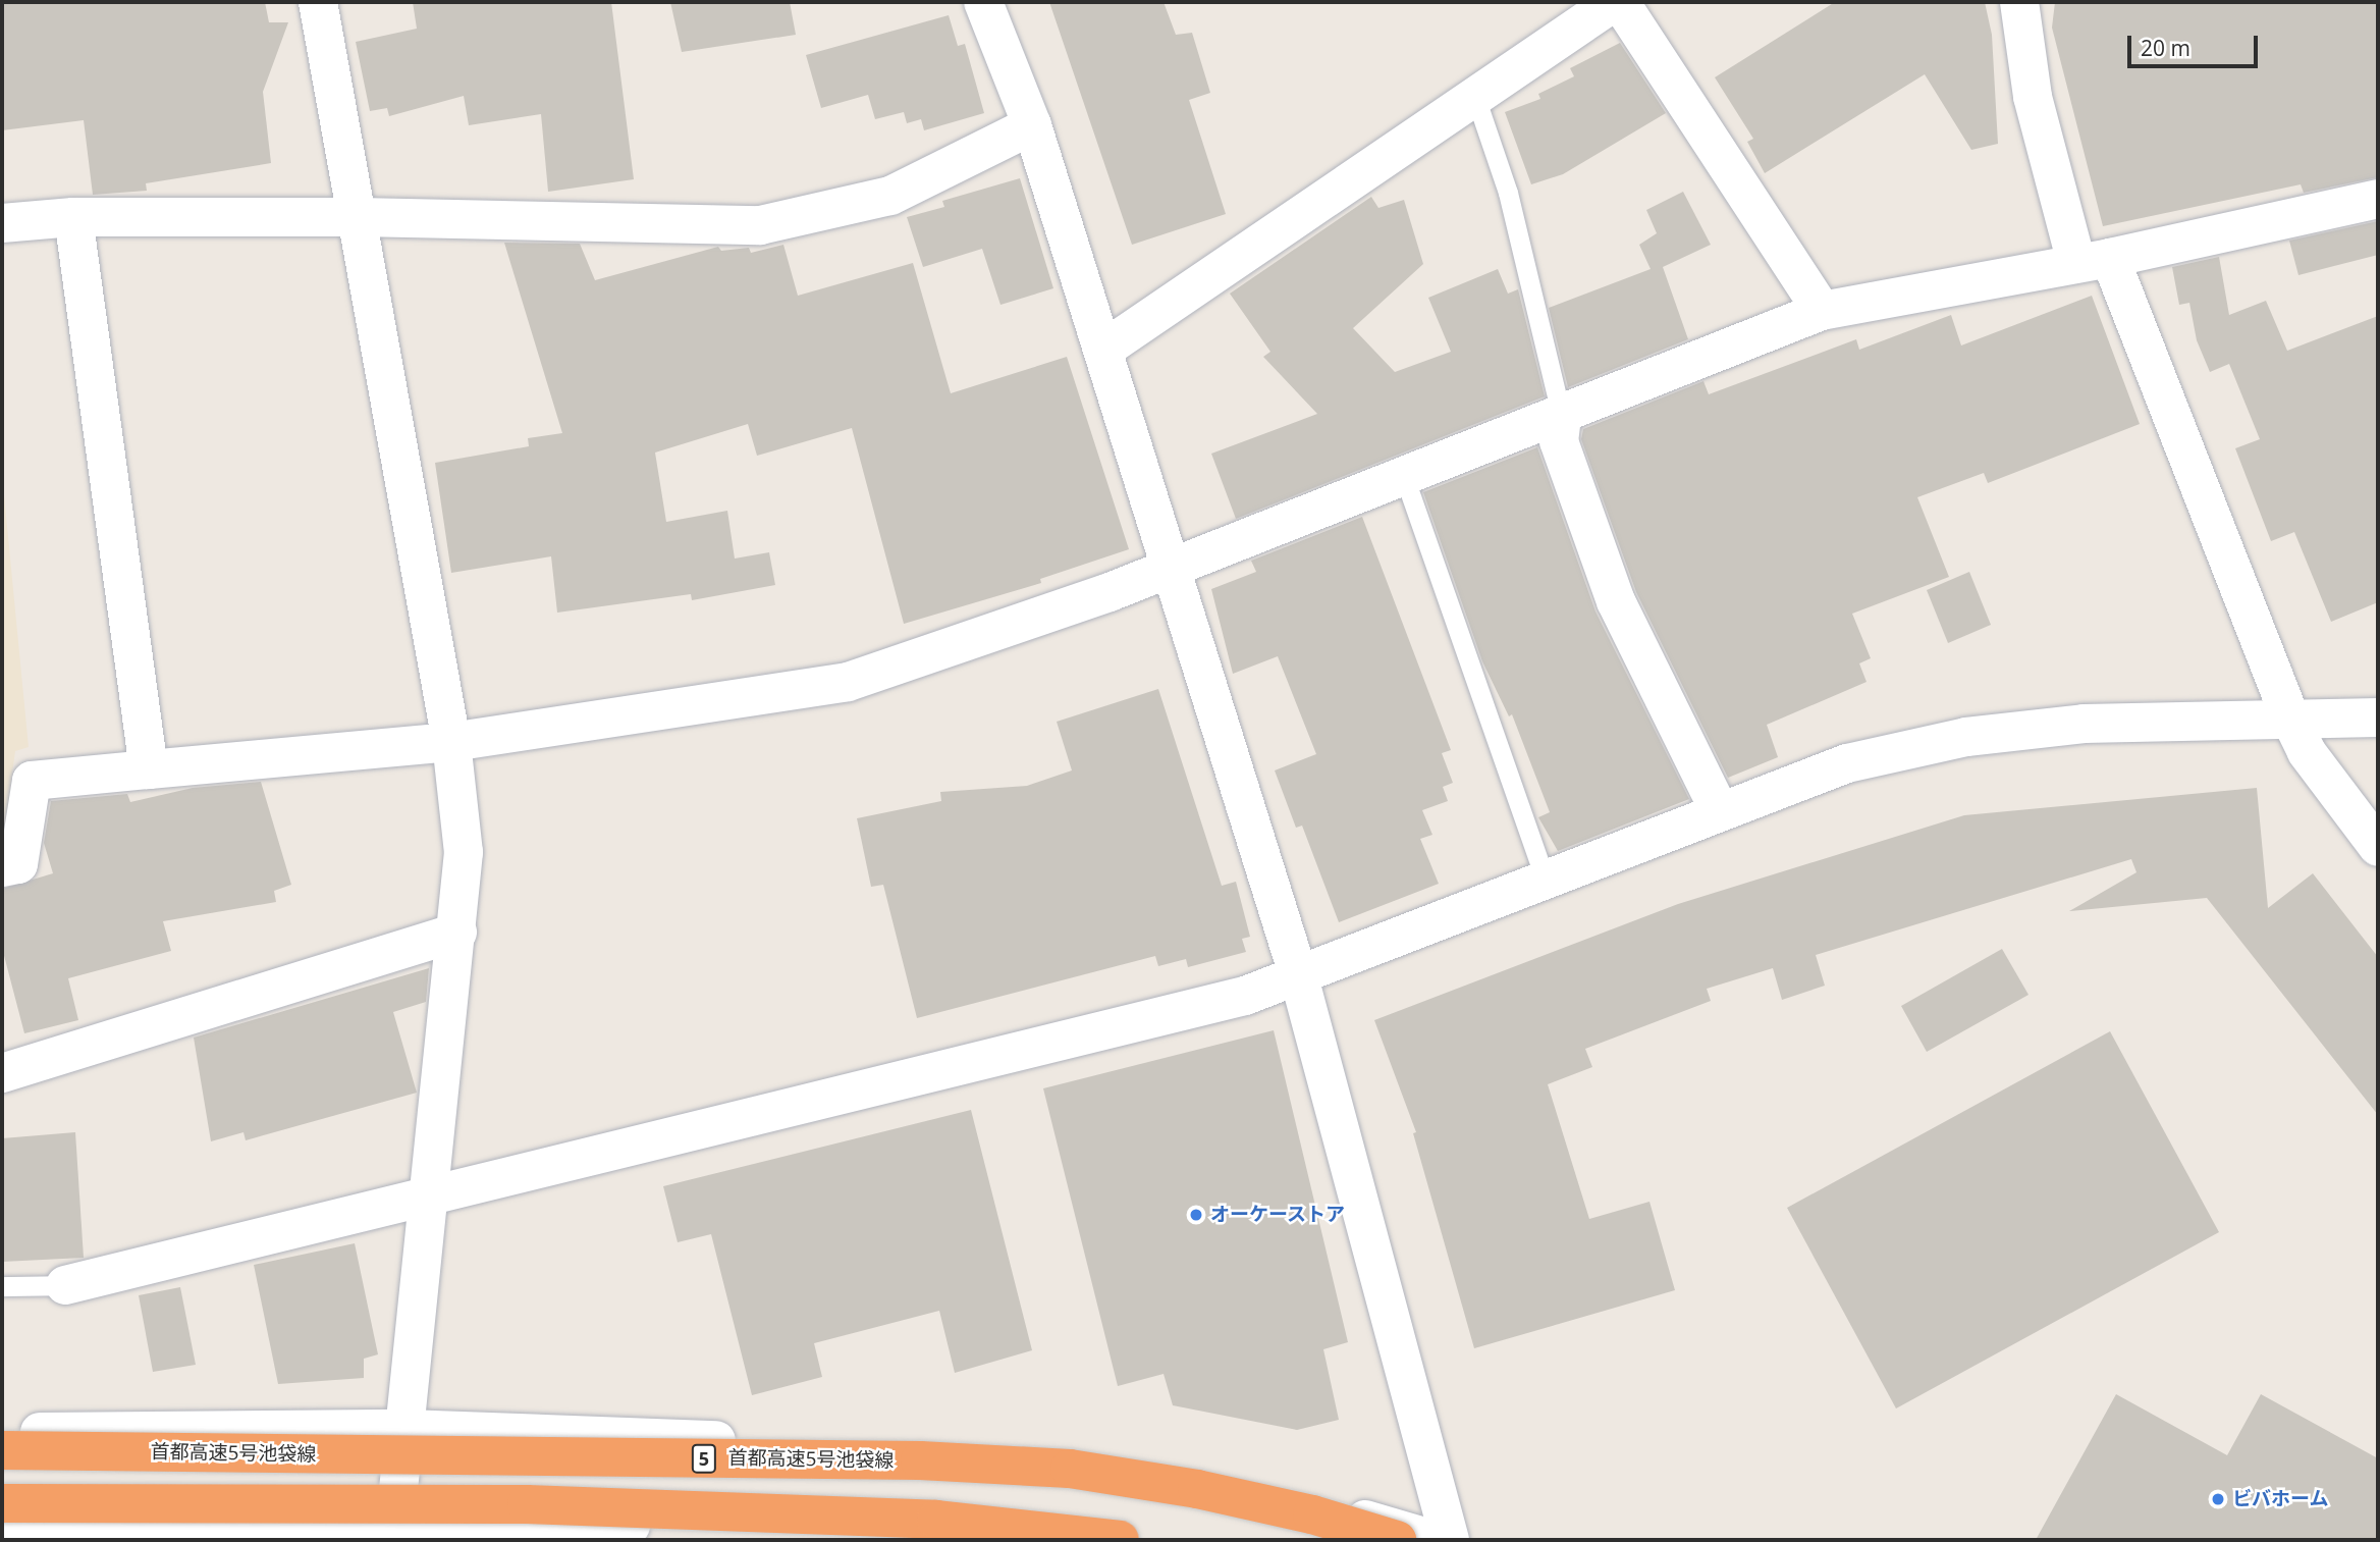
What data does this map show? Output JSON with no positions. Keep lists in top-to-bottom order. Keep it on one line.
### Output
{"streets":{"highway":["首都高速5号池袋線","5"]},"places":["オーケーストア","ビバホーム"],"scale_bar":"20 m"}
